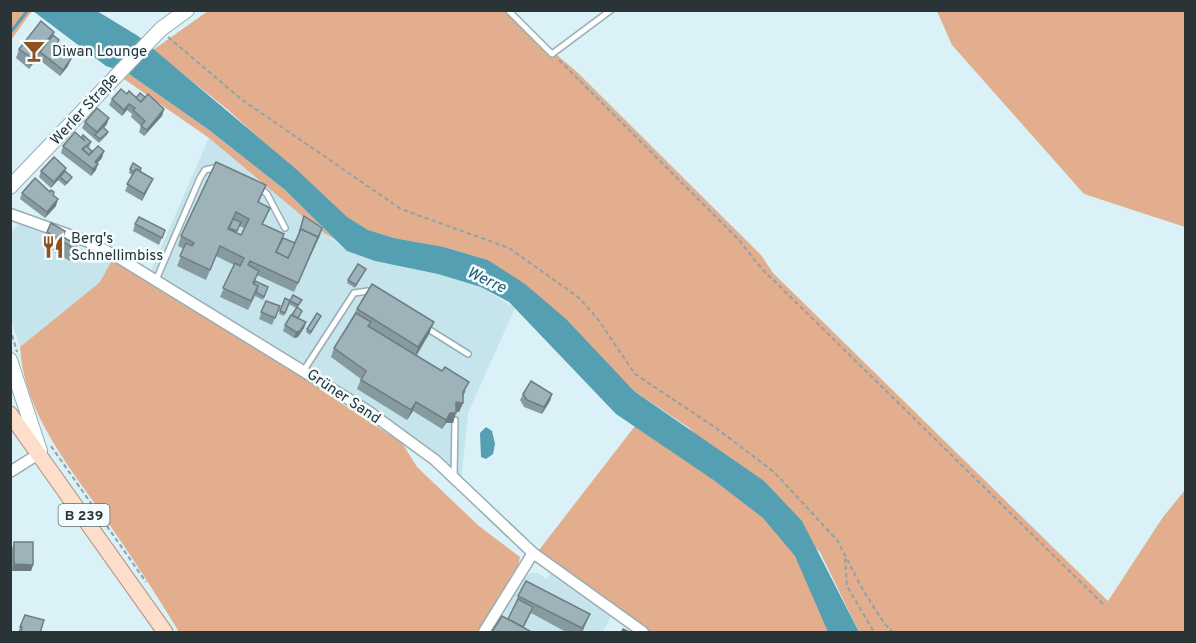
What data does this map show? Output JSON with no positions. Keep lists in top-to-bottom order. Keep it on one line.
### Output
{"streets":{"main road":["Werler Straße","B 239"],"street":["Grüner Sand"]},"water":["Werre"],"places":{"bar":["Diwan Lounge"],"restaurant":["Berg's Schnellimbiss"]}}
